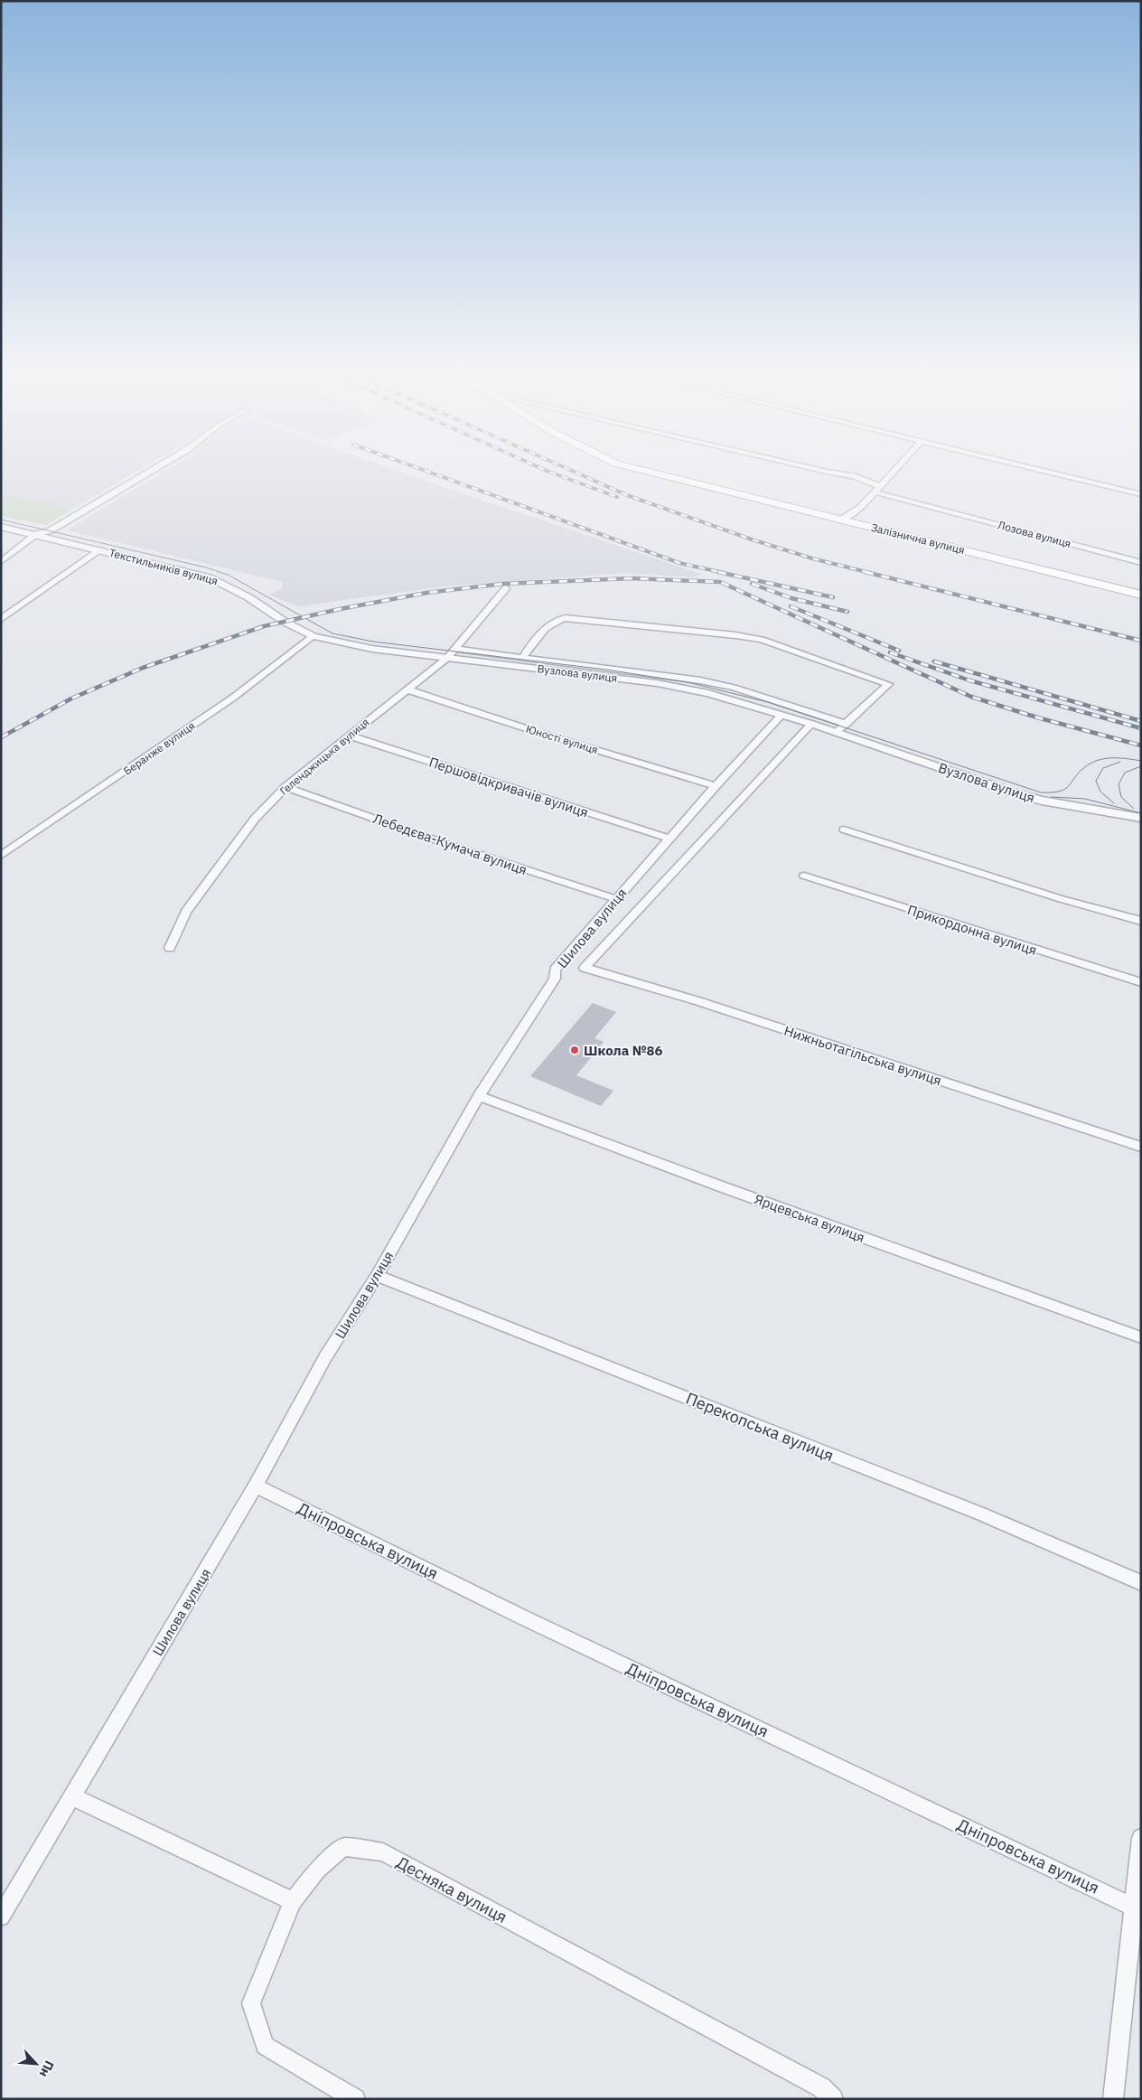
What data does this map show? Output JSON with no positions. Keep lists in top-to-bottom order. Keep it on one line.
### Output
{"streets":{"main road":["Залізнична вулиця"],"street":["Лозова вулиця","Текстильників вулиця","Вузлова вулиця","Юності вулиця","Беранже вулиця","Геленджицька вулиця","Першовідкривачів вулиця","Лебедєва-Кумача вулиця","Шилова вулиця","Прикордонна вулиця","Нижньотагільська вулиця","Ярцевська вулиця","Перекопська вулиця","Дніпровська вулиця","Десняка вулиця"]},"crossings":[["Текстильників вулиця","Вузлова вулиця"],["Текстильників вулиця","Беранже вулиця"],["Вузлова вулиця","Беранже вулиця"],["Вузлова вулиця","Геленджицька вулиця"],["Вузлова вулиця","Шилова вулиця"],["Юності вулиця","Геленджицька вулиця"],["Юності вулиця","Шилова вулиця"],["Геленджицька вулиця","Першовідкривачів вулиця"],["Геленджицька вулиця","Лебедєва-Кумача вулиця"],["Першовідкривачів вулиця","Шилова вулиця"],["Лебедєва-Кумача вулиця","Шилова вулиця"],["Шилова вулиця","Нижньотагільська вулиця"],["Шилова вулиця","Ярцевська вулиця"],["Шилова вулиця","Перекопська вулиця"],["Шилова вулиця","Дніпровська вулиця"]],"places":["Школа №86"],"north":"bottom right"}
